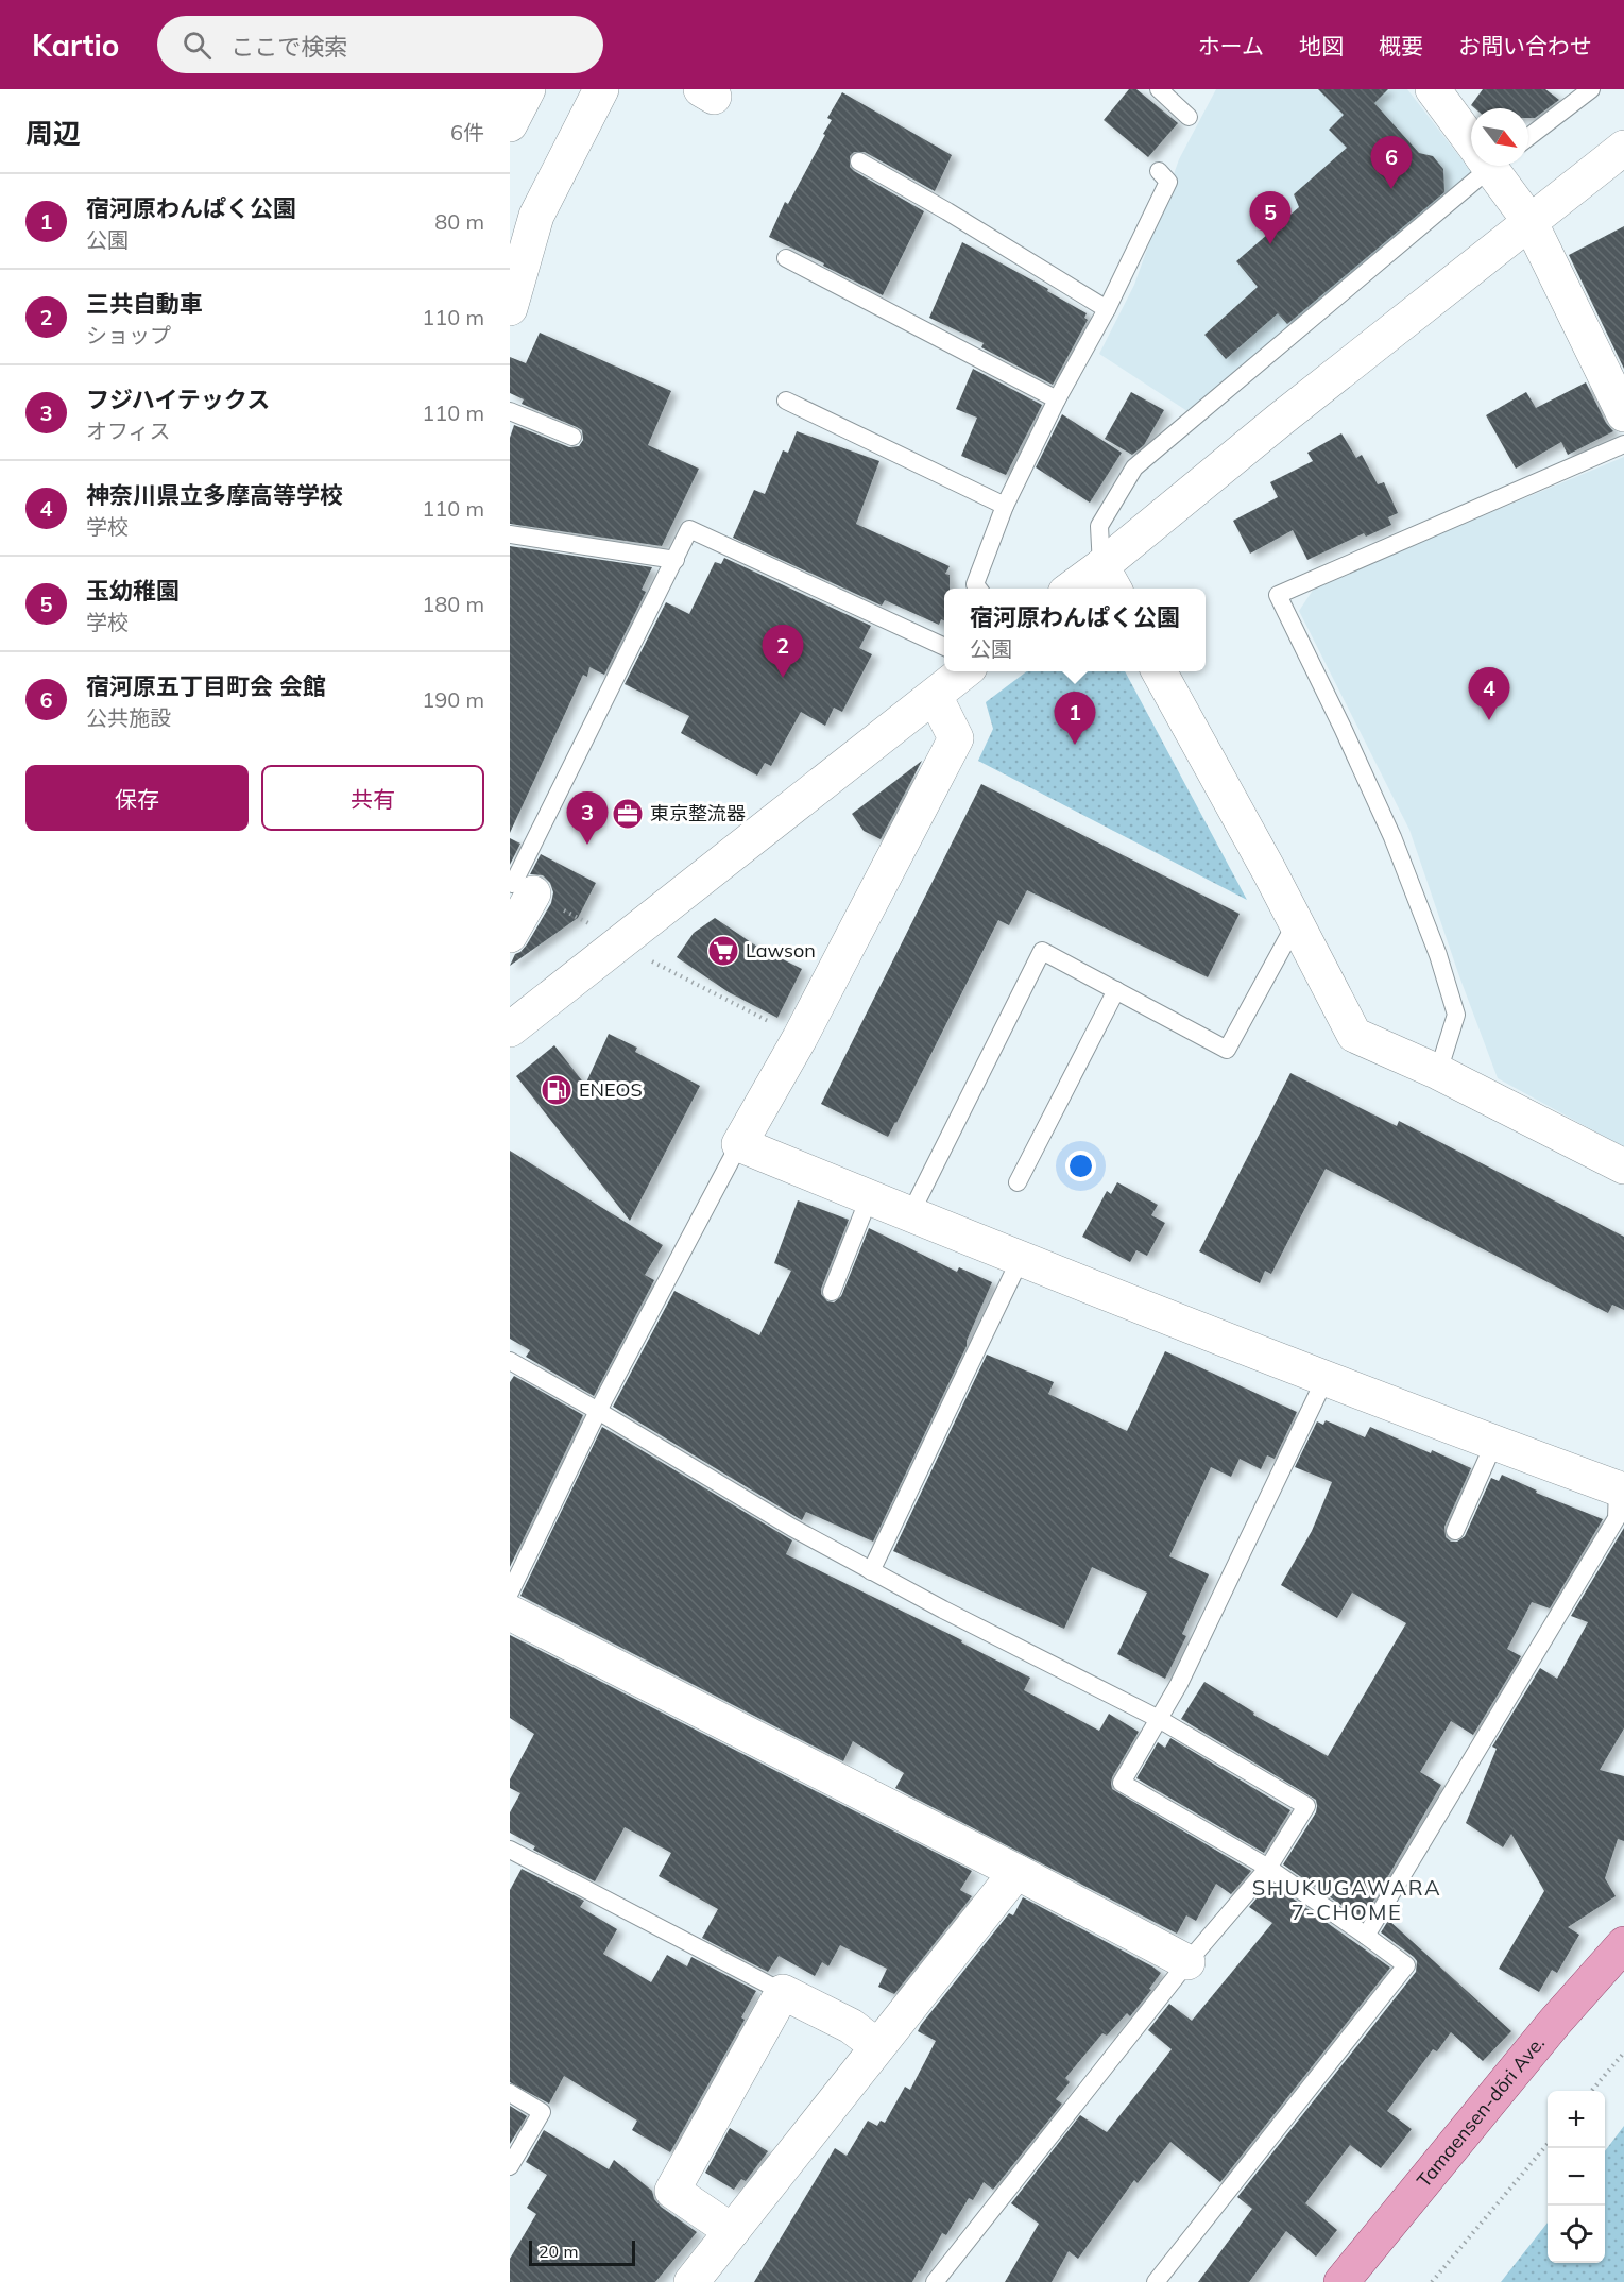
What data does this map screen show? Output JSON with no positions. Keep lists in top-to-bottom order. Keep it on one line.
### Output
{"streets":{"main road":["Tamaensen-dōri Ave."]},"districts":["SHUKUGAWARA 7-CHOME"],"places":{"office":["東京整流器"],"supermarket":["Lawson"],"fuel station":["ENEOS"]},"scale_bar":"20 m","north":"bottom right","page":{"header":"Kartio","search":"ここで検索","nav":["ホーム","地図","概要","お問い合わせ"],"heading":["周辺","6件"],"pins":["6","5","2","4","1","3"],"list":[{"mark":"1","name":"宿河原わんぱく公園","note":"公園","value":"80 m"},{"mark":"2","name":"三共自動車","note":"ショップ","value":"110 m"},{"mark":"3","name":"フジハイテックス","note":"オフィス","value":"110 m"},{"mark":"4","name":"神奈川県立多摩高等学校","note":"学校","value":"110 m"},{"mark":"5","name":"玉幼稚園","note":"学校","value":"180 m"},{"mark":"6","name":"宿河原五丁目町会 会館","note":"公共施設","value":"190 m"}],"popup":["宿河原わんぱく公園","公園"],"buttons":["保存","共有"],"map_buttons":["+","−"],"scale":"20 m"}}
